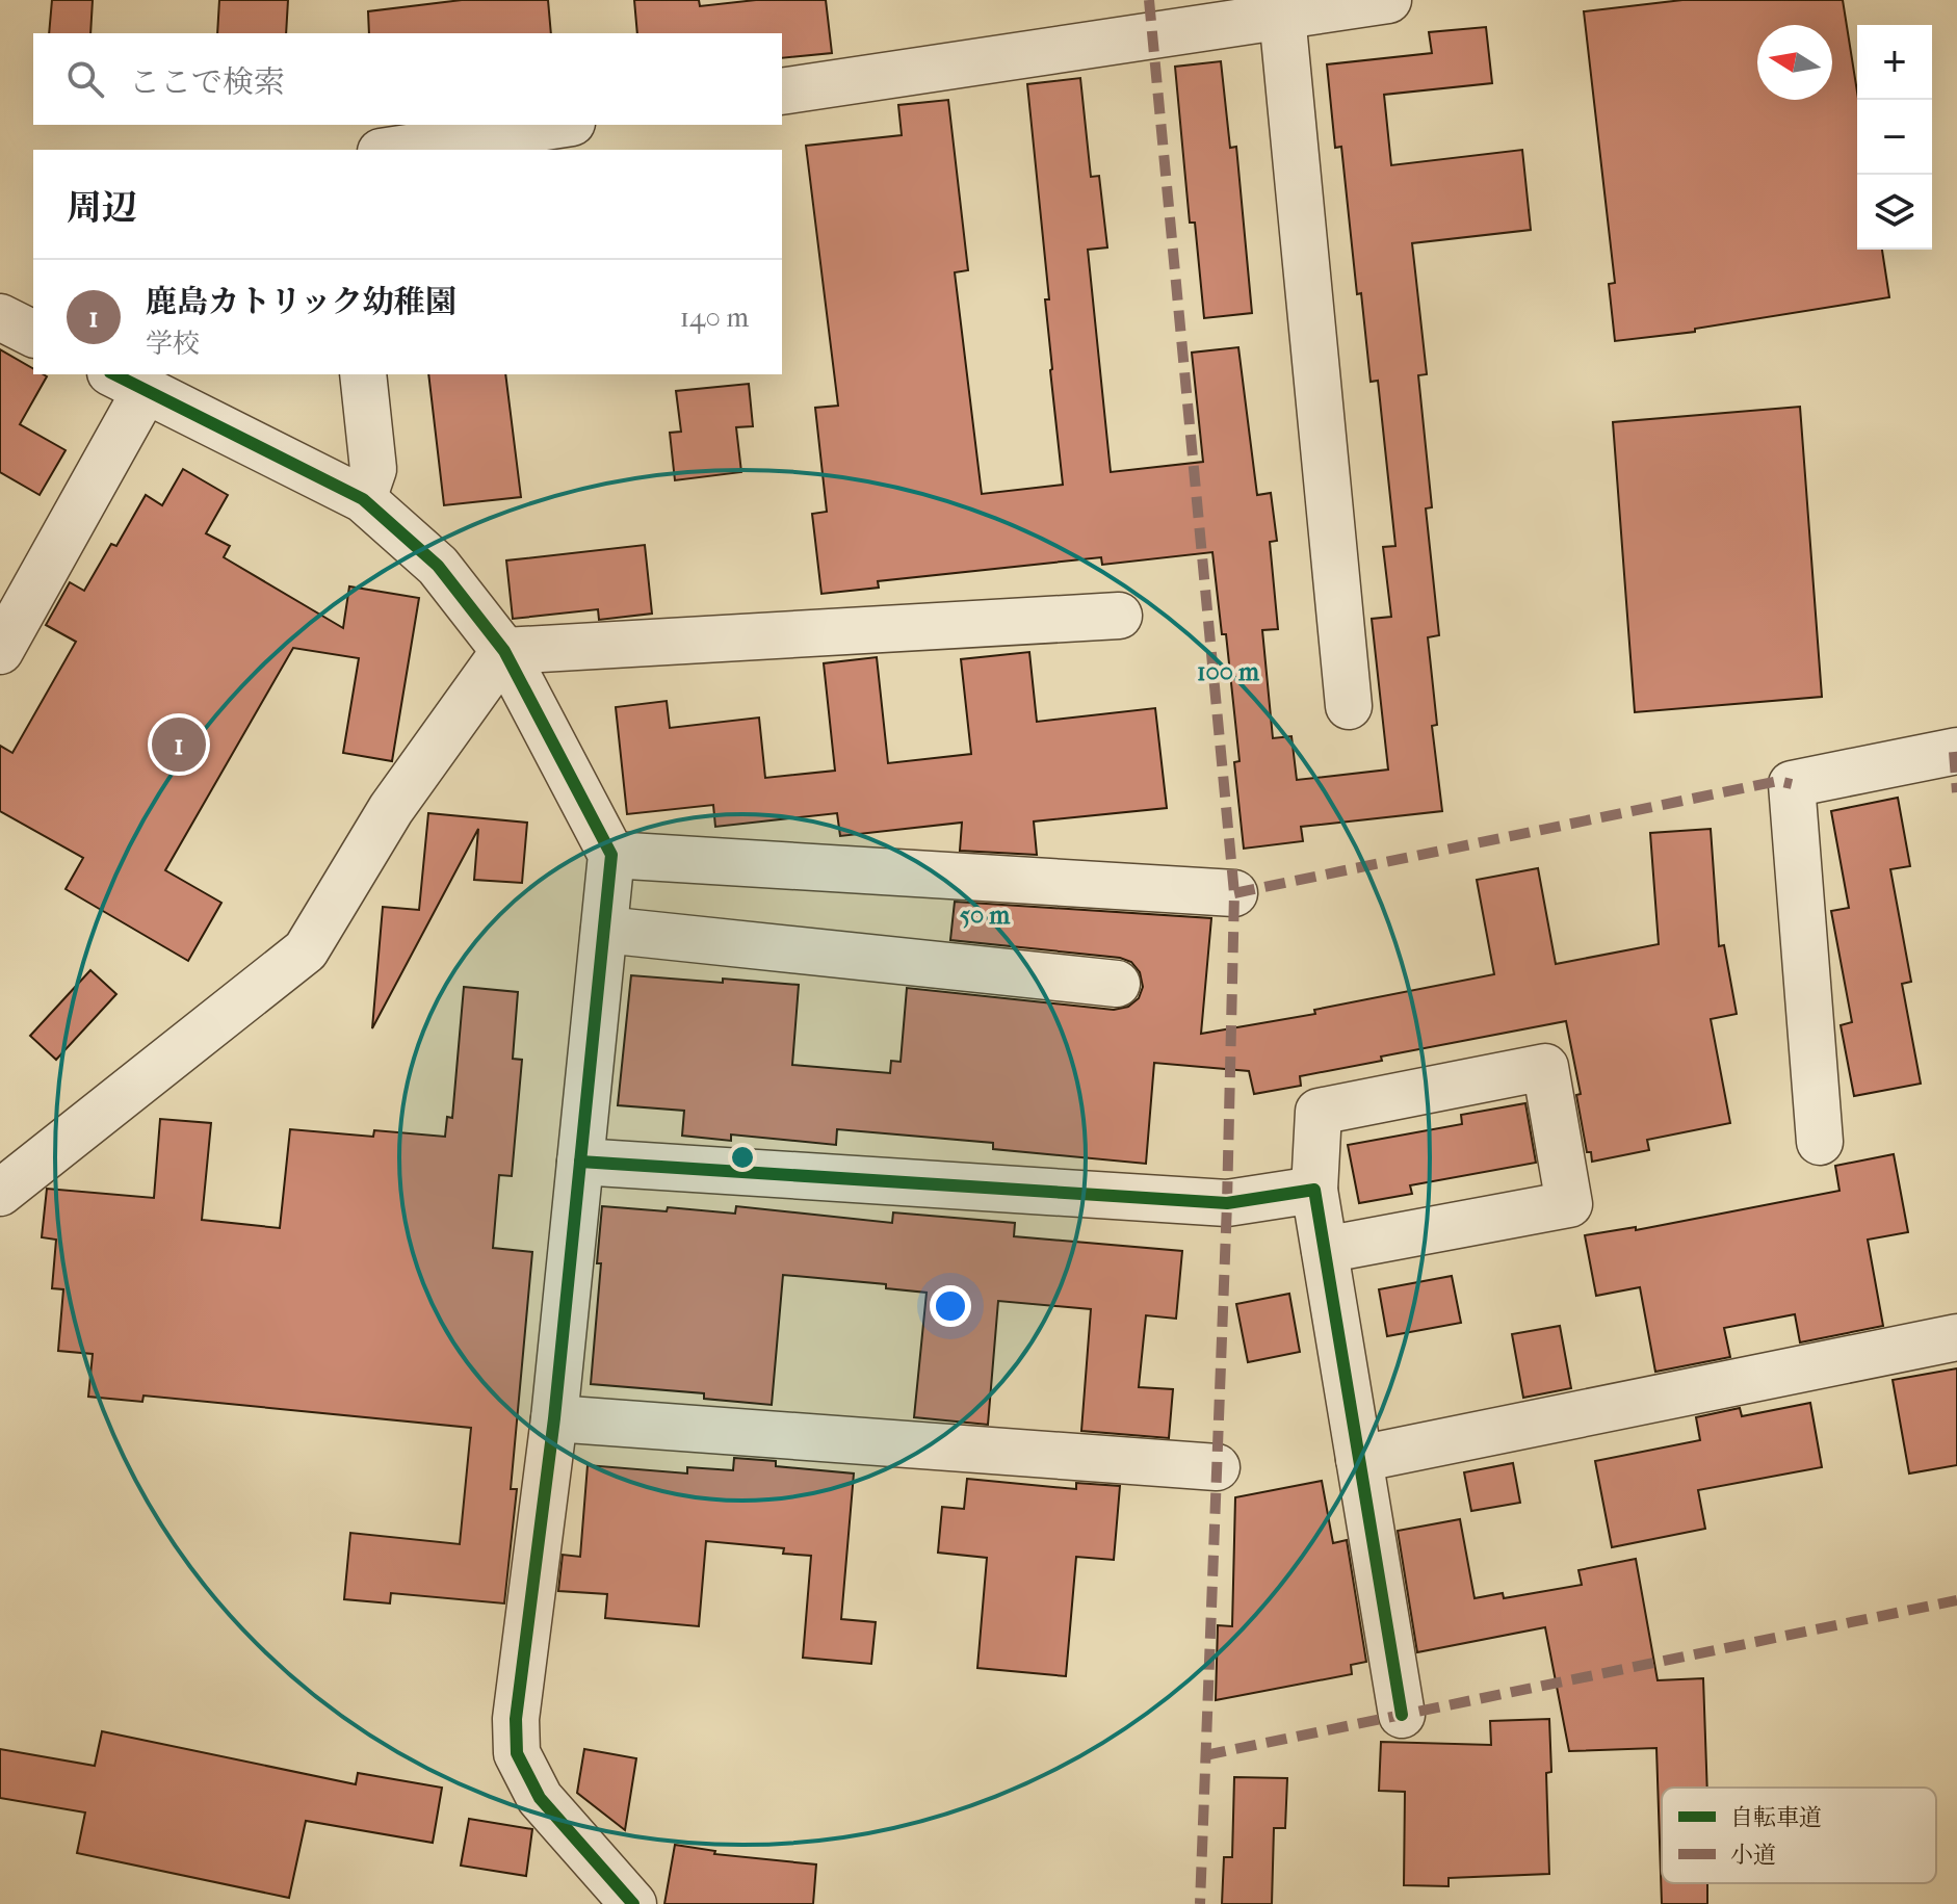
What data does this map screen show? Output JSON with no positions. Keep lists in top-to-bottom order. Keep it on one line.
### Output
{"legend":["自転車道","小道"],"north":"left","page":{"map_buttons":["+","−"],"search":"ここで検索","heading":"周辺","list":[{"mark":"1","name":"鹿島カトリック幼稚園","note":"学校","value":"140 m"}],"pins":"1"},"rings":["100 m","50 m"]}
